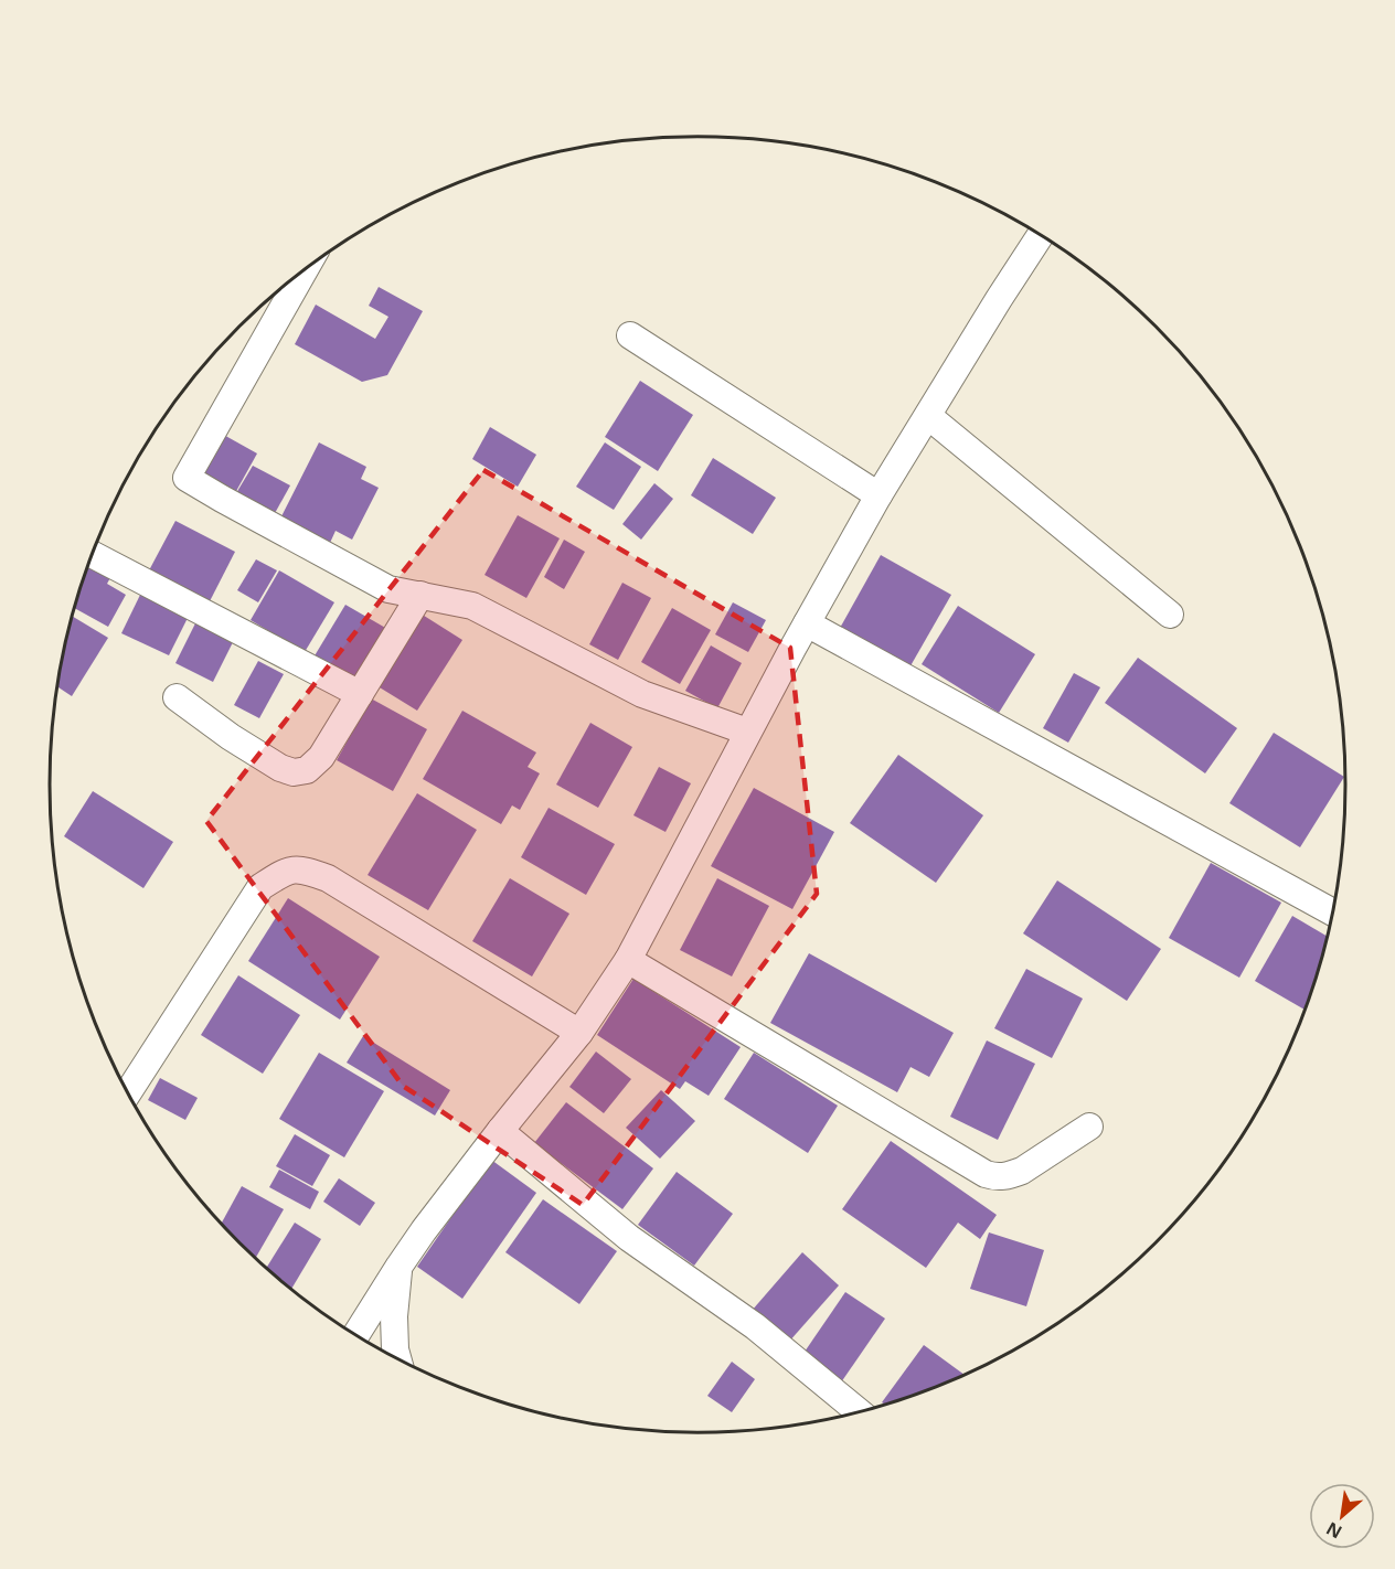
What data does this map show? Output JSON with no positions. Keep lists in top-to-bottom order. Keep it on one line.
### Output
{"north":"bottom left"}
